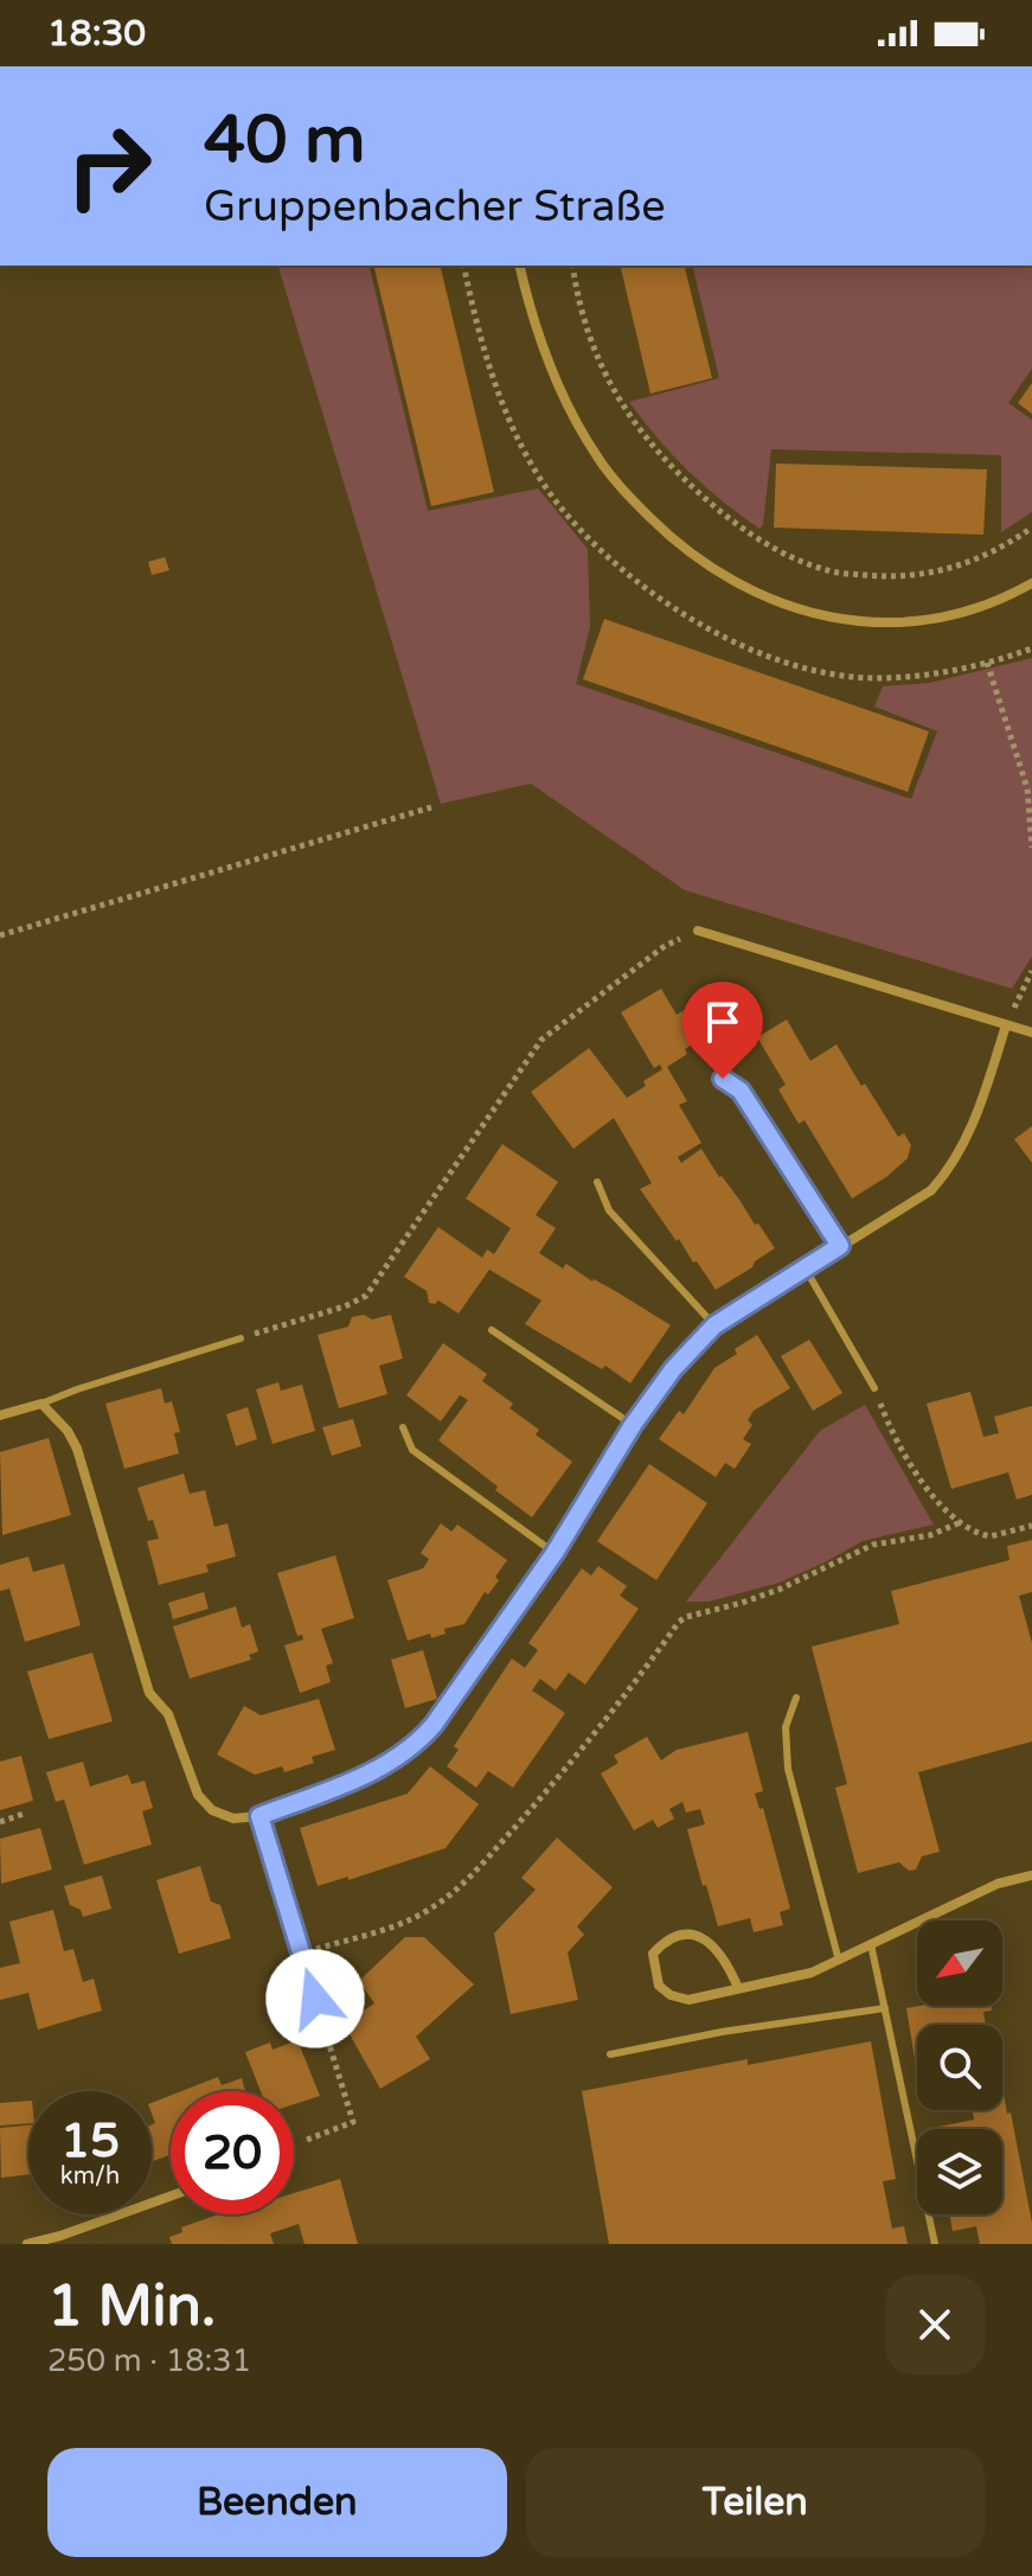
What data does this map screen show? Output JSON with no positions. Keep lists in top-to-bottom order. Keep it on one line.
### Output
{"north":"bottom left","page":{"status":"18:30","turn":["40 m","Gruppenbacher Straße"],"speed":"15 km/h","limit":"20","heading":["1 Min.","250 m · 18:31"],"buttons":["Beenden","Teilen"]}}
